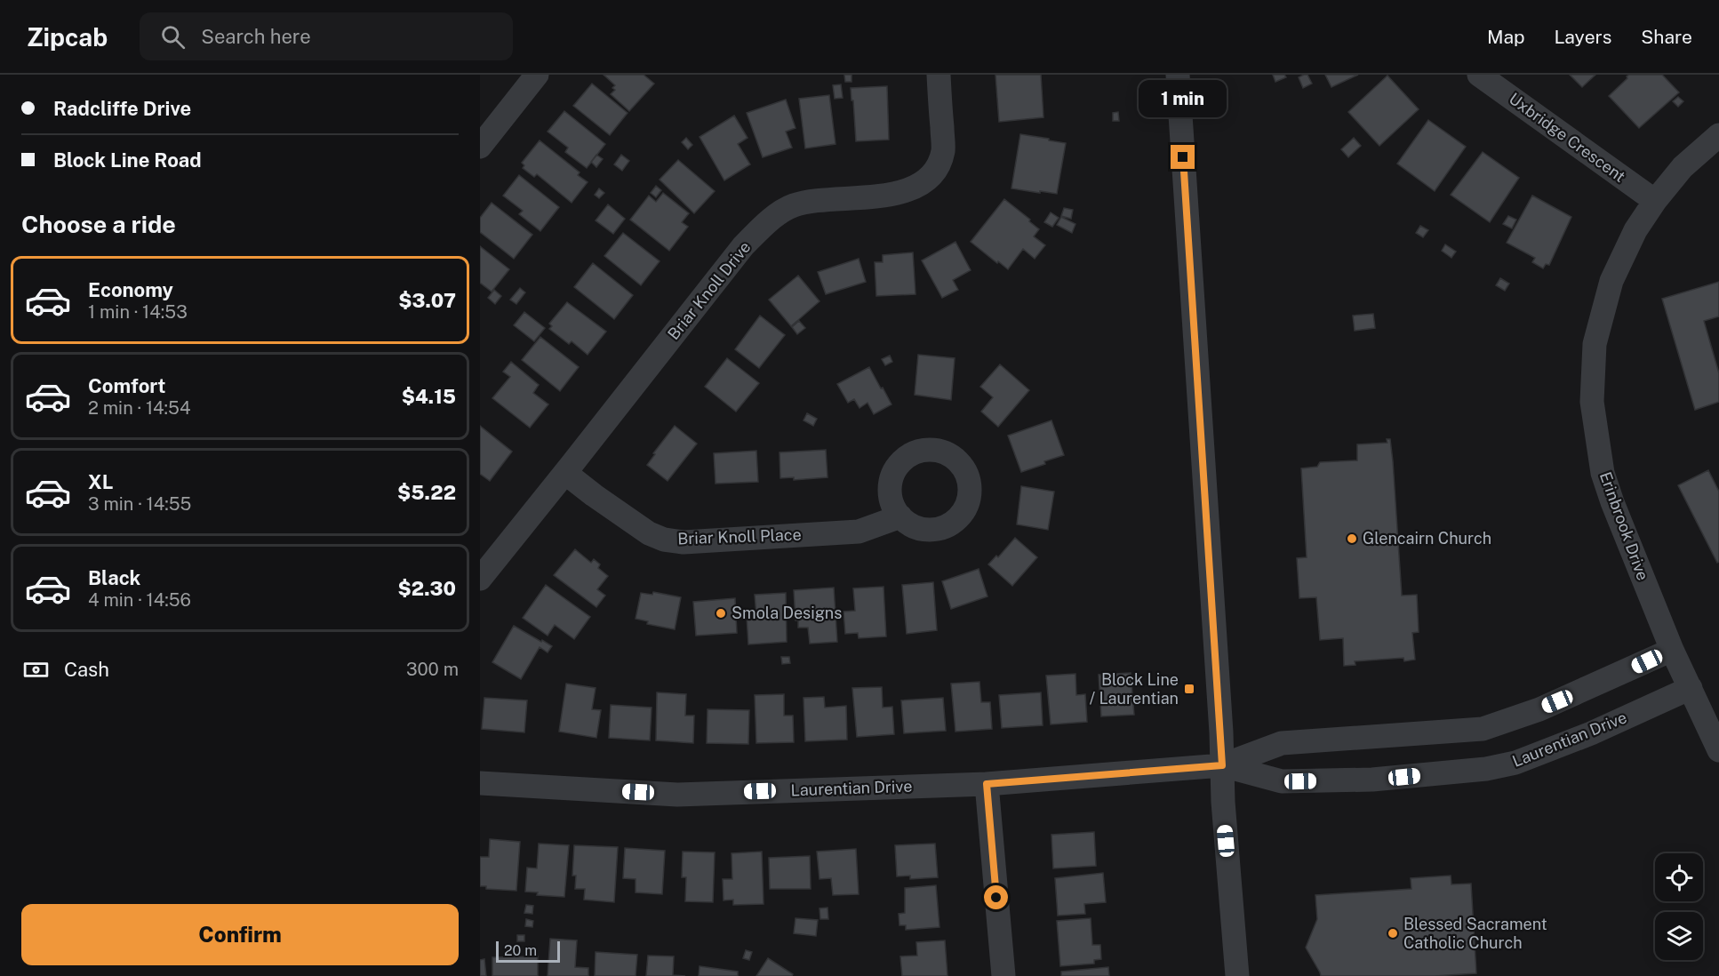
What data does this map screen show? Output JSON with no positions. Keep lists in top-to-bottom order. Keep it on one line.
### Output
{"streets":{"street":["Uxbridge Crescent","Briar Knoll Drive","Erinbrook Drive","Briar Knoll Place","Laurentian Drive"]},"crossings":[["Uxbridge Crescent","Erinbrook Drive"],["Briar Knoll Drive","Briar Knoll Place"],["Erinbrook Drive","Laurentian Drive"]],"places":{"other":["Glencairn Church","Smola Designs","Blessed Sacrament Catholic Church"],"transit":["Block Line / Laurentian"]},"scale_bar":"20 m","page":{"header":"Zipcab","search":"Search here","nav":["Map","Layers","Share"],"banner":["Radcliffe Drive","Block Line Road"],"bubble":"1 min","heading":"Choose a ride","list":[{"name":"Economy","note":"1 min · 14:53","value":"$3.07"},{"name":"Comfort","note":"2 min · 14:54","value":"$4.15"},{"name":"XL","note":"3 min · 14:55","value":"$5.22"},{"name":"Black","note":"4 min · 14:56","value":"$2.30"}],"pay":["Cash","300 m"],"buttons":"Confirm","scale":"20 m"}}
